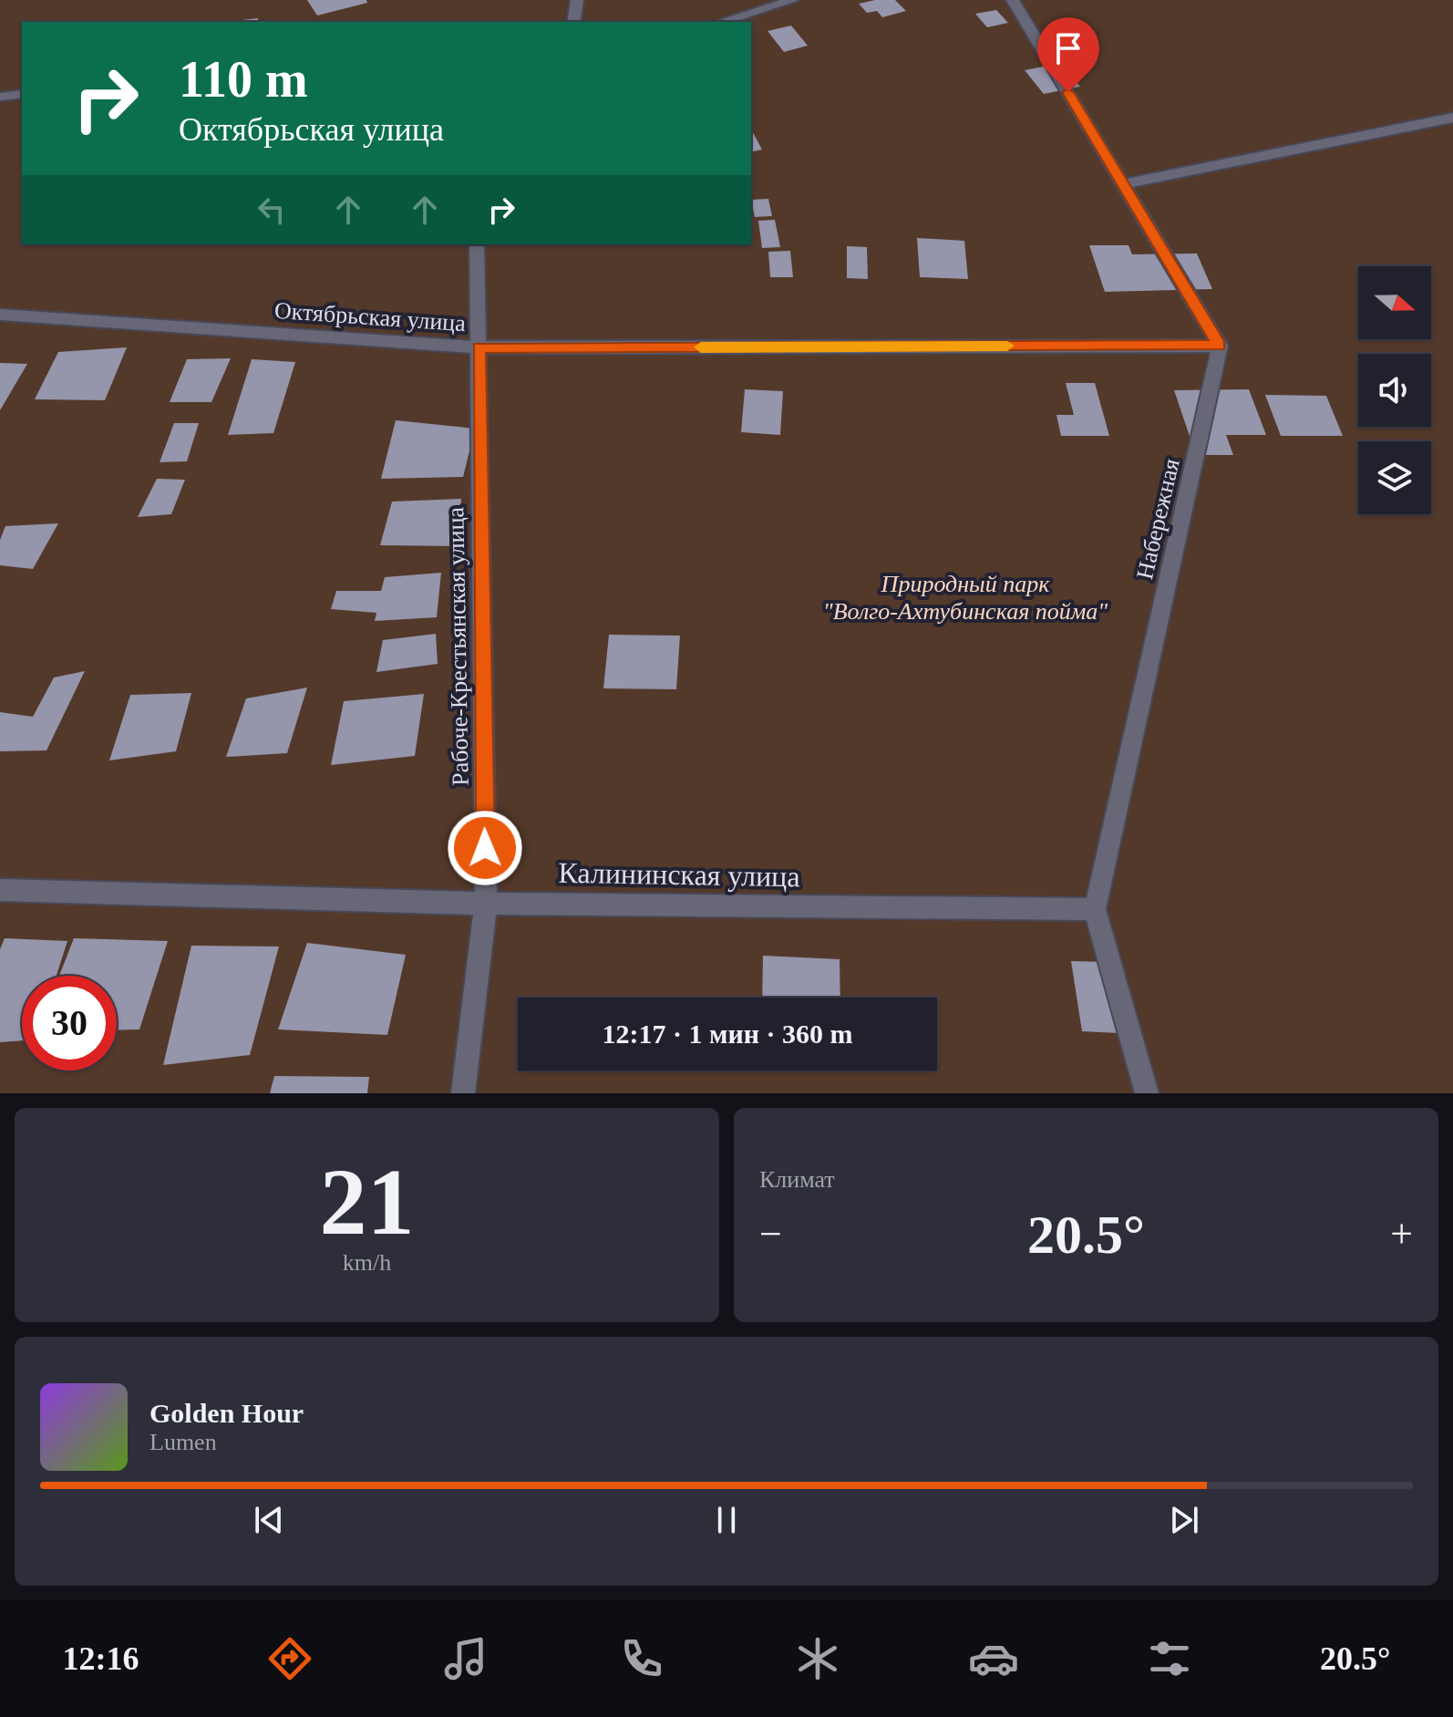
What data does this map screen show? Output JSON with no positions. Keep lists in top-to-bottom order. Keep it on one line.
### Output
{"streets":{"street":["Октябрьская улица","Набережная","Рабоче-Крестьянская улица","Калининская улица"]},"crossings":[["Октябрьская улица","Набережная"],["Октябрьская улица","Рабоче-Крестьянская улица"],["Набережная","Калининская улица"],["Рабоче-Крестьянская улица","Калининская улица"]],"parks":["Природный парк \"Волго-Ахтубинская пойма\""],"north":"right","page":{"turn":["110 m","Октябрьская улица"],"limit":"30","trip":"12:17 · 1 мин · 360 m","tile":[["21","km/h"],"Климат"],"heat":["−","20.5°","+"],"song":["Golden Hour","Lumen"],"tabs":["12:16","20.5°"]}}
